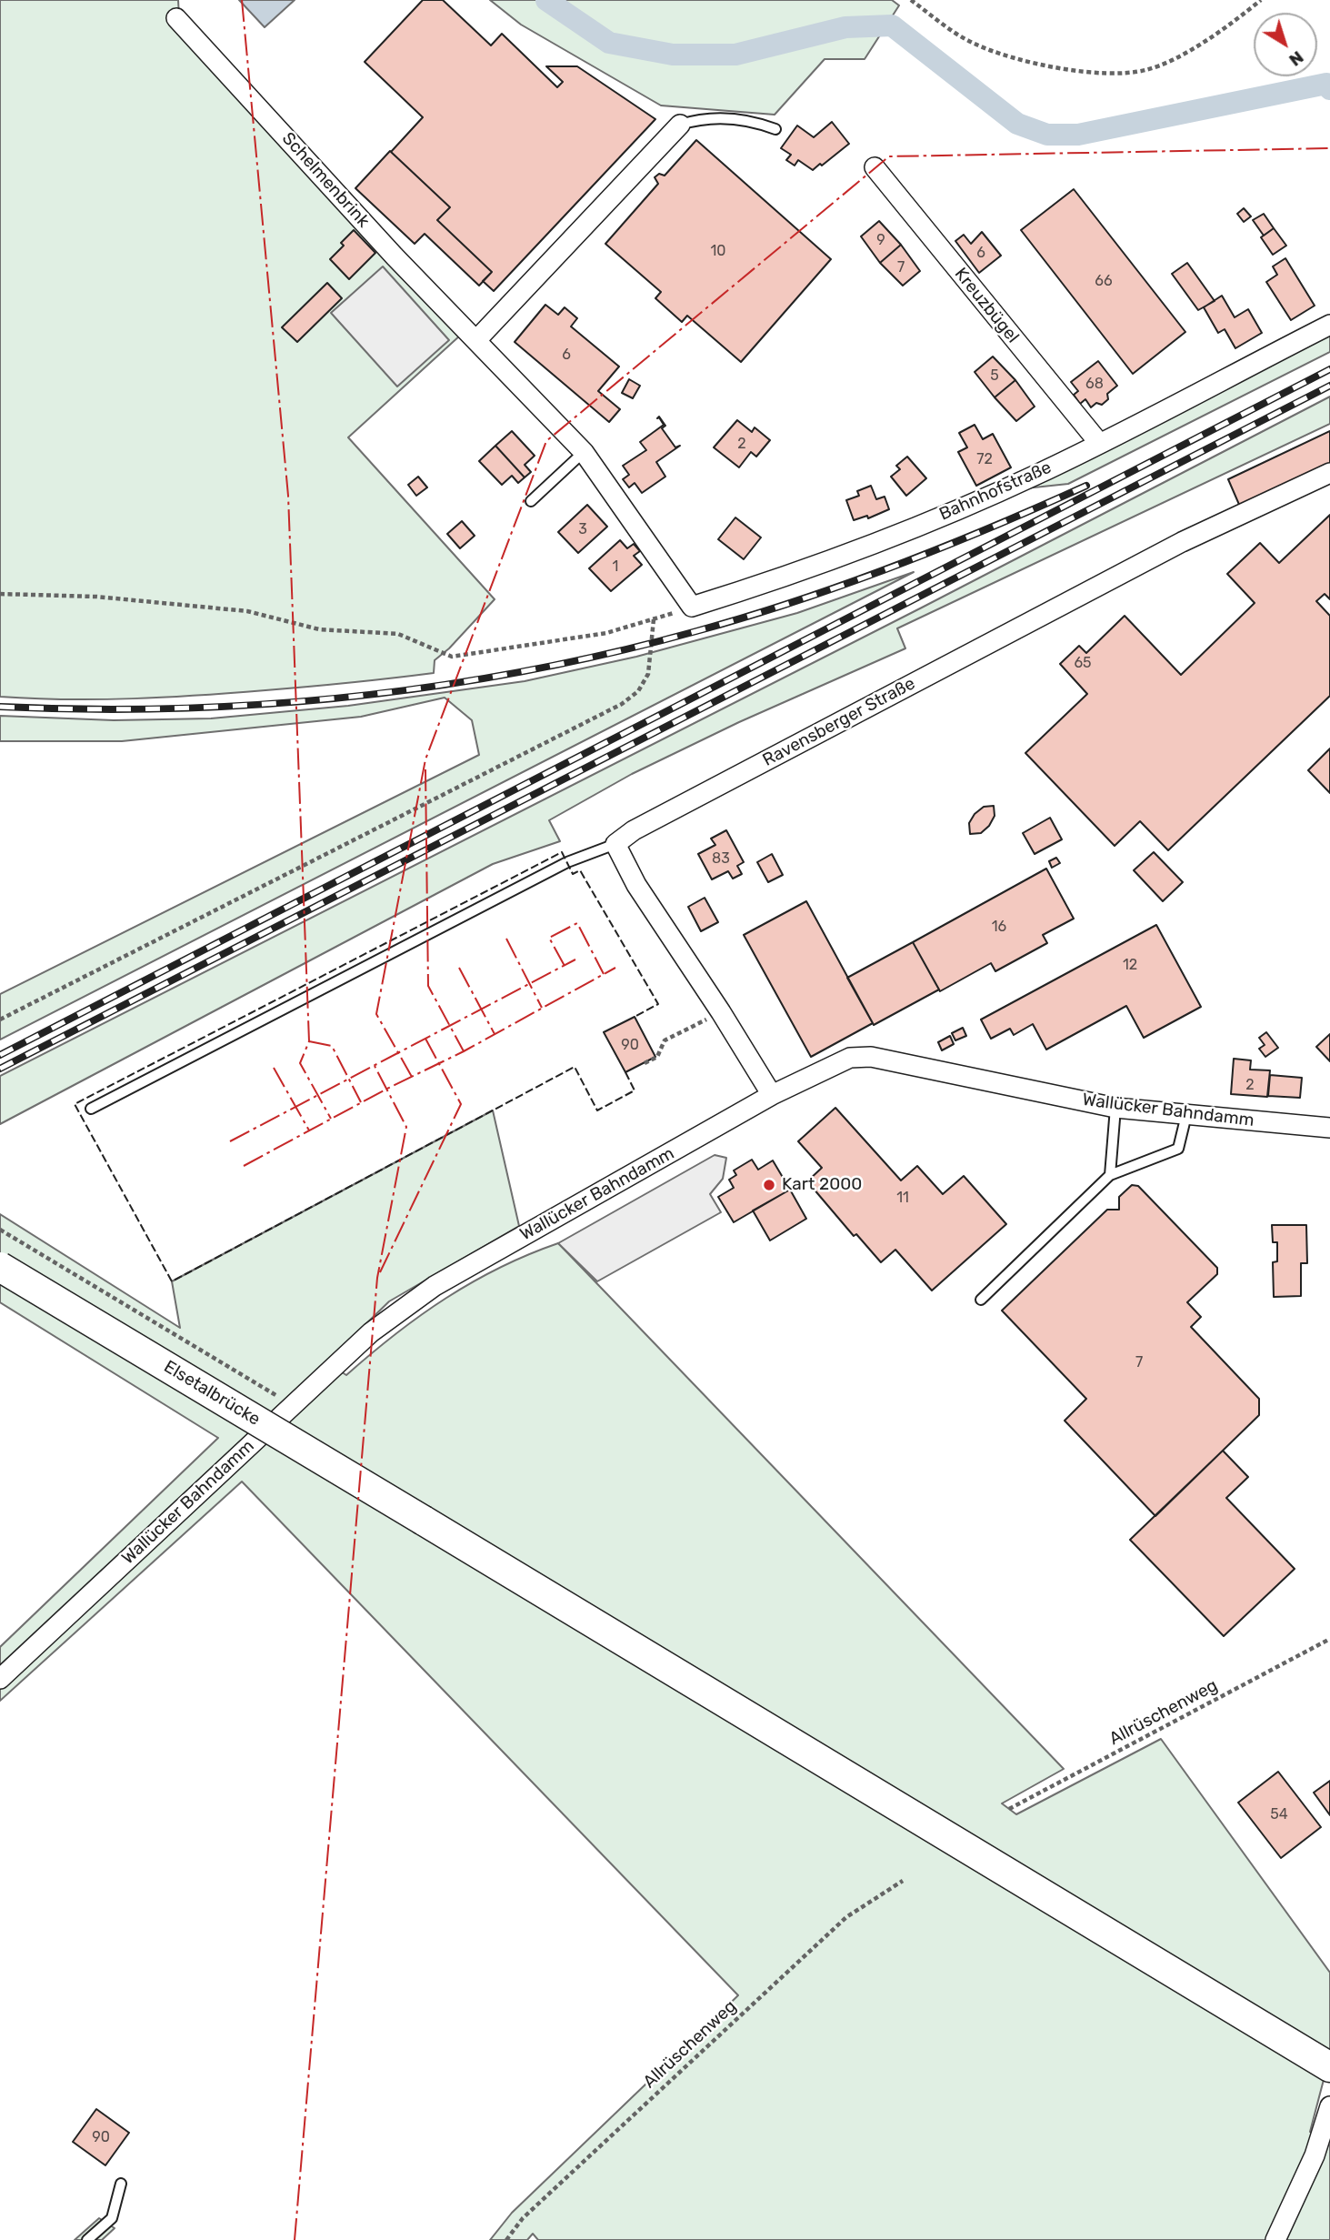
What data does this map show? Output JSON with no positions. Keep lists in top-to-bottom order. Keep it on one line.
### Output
{"streets":{"main road":["Elsetalbrücke"],"street":["Schelmenbrink","Kreuzbügel","Bahnhofstraße","Ravensberger Straße","Wallücker Bahndamm"],"path":["Allrüschenweg"]},"crossings":[["Schelmenbrink","Bahnhofstraße"],["Kreuzbügel","Bahnhofstraße"]],"places":["Kart 2000"],"house_numbers":["9","10","6","7","66","6","5","68","2","72","3","1","65","83","16","12","90","2","11","7","54","90"],"north":"bottom right"}
